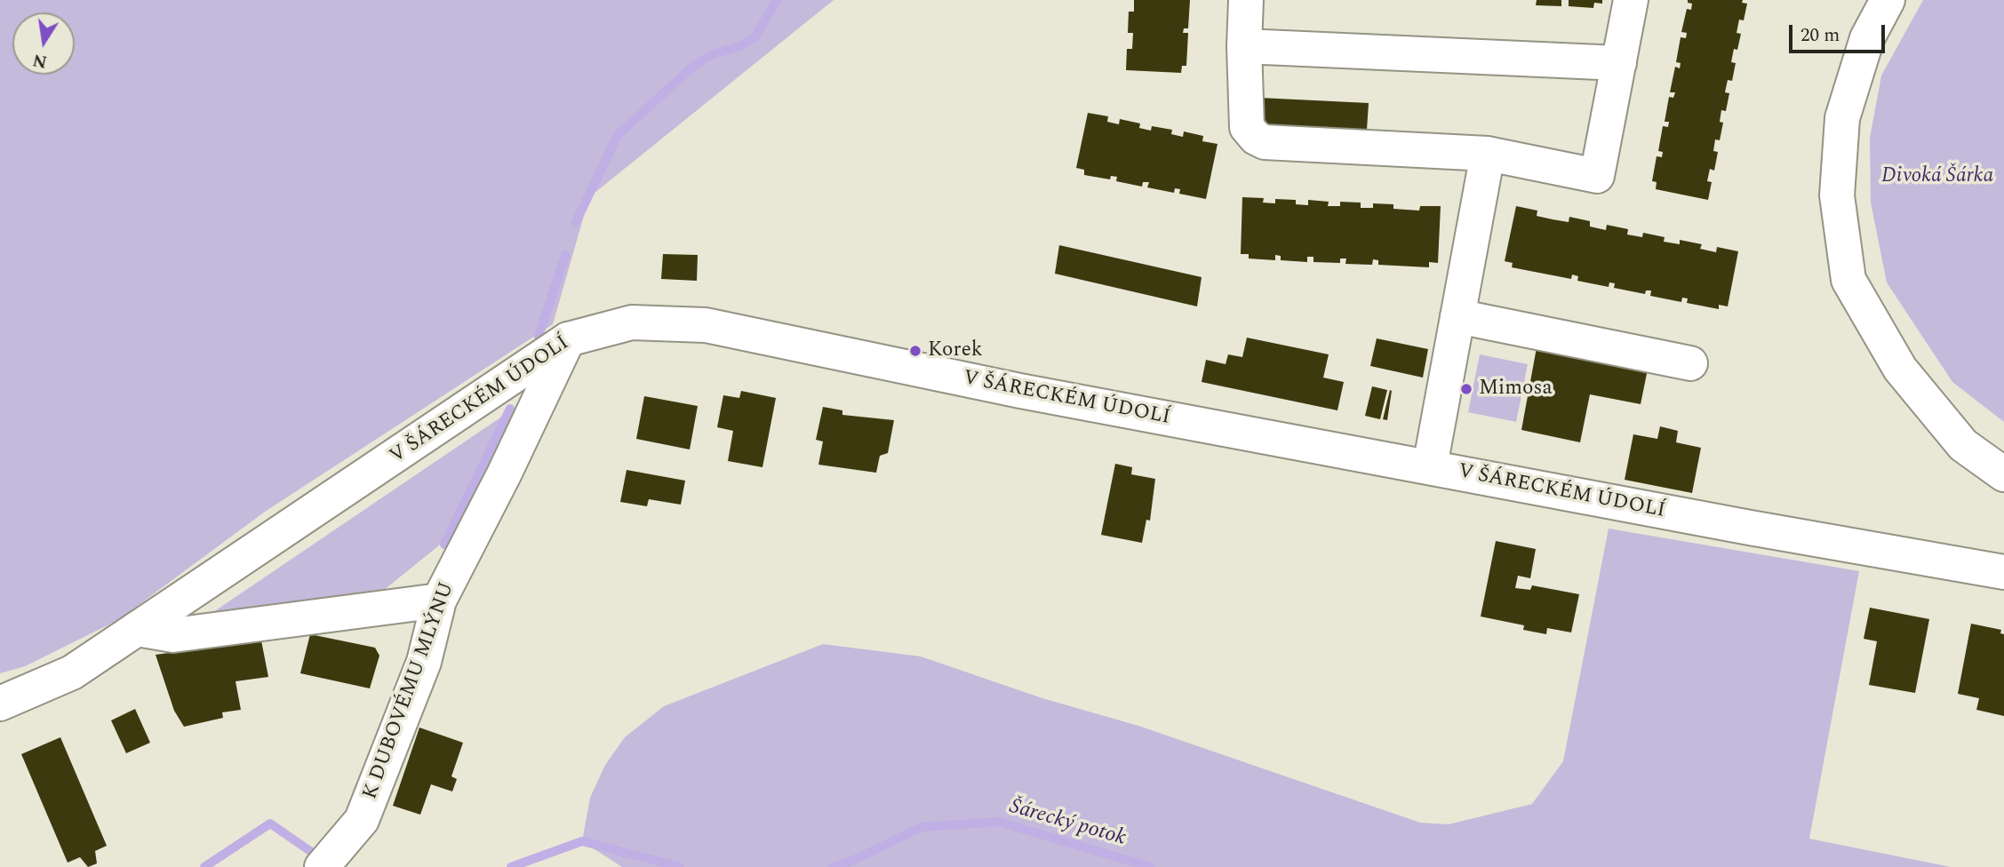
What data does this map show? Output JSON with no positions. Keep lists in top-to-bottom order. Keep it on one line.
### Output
{"streets":{"street":["V ŠÁRECKÉM ÚDOLÍ","K DUBOVÉMU MLÝNU"]},"crossings":[["V ŠÁRECKÉM ÚDOLÍ","K DUBOVÉMU MLÝNU"]],"water":["Šárecký potok"],"parks":["Divoká Šárka"],"places":["Korek","Mimosa"],"scale_bar":"20 m","north":"bottom"}
